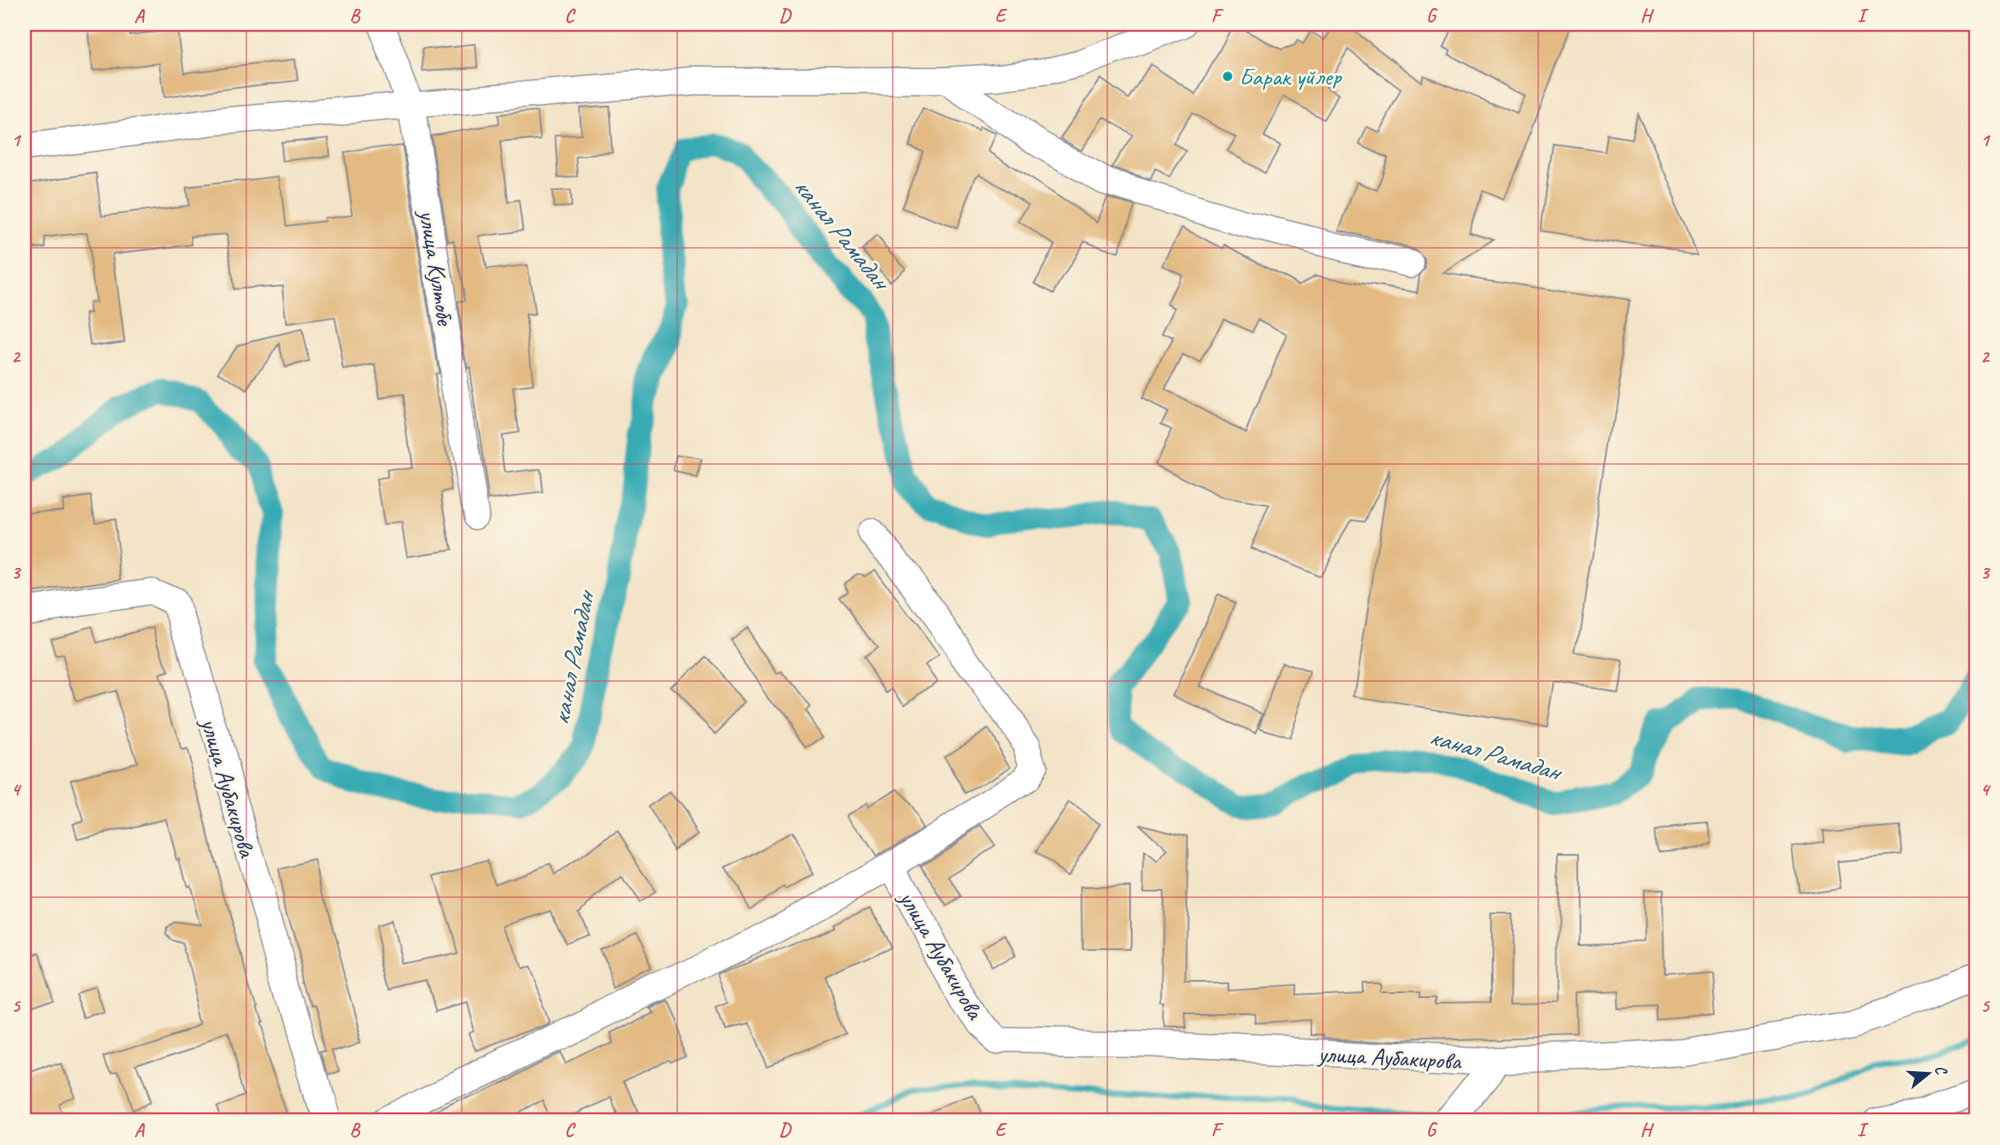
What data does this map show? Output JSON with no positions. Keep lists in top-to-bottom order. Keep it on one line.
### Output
{"streets":{"street":["улица Култобе","улица Аубакирова"]},"water":["канал Рамадан"],"places":["Барак уйлер"],"north":"right","grid":{"columns":["A","B","C","D","E","F","G","H","I"],"rows":["1","2","3","4","5"]}}
